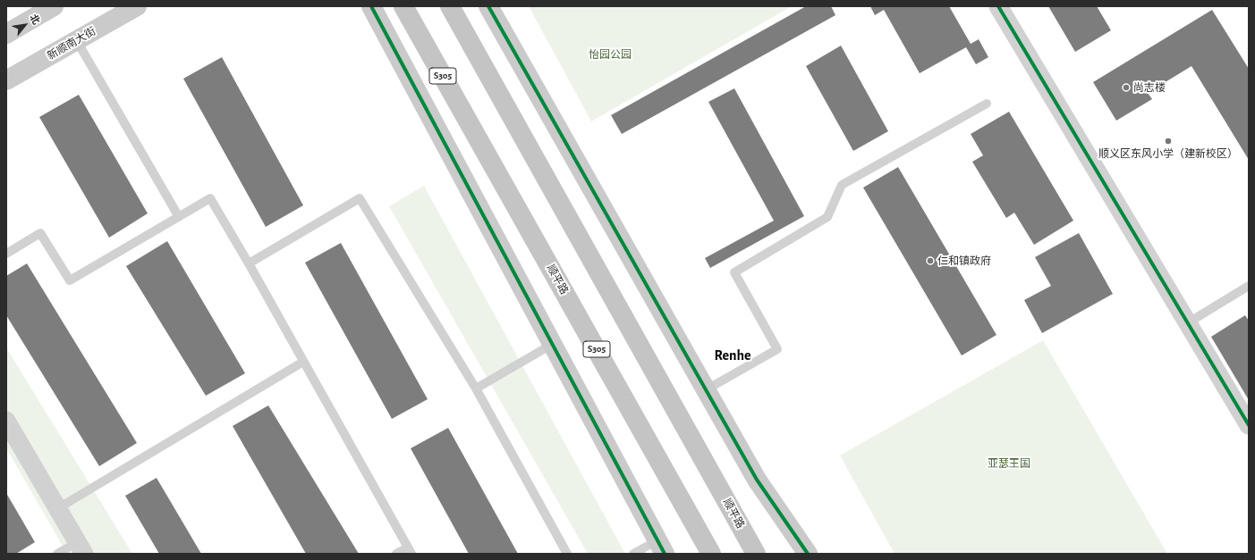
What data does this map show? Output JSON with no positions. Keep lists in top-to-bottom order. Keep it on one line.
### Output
{"streets":{"main road":["S305","顺平路"],"street":["新顺南大街"]},"districts":["Renhe"],"parks":["怡园公园","亚瑟王国"],"places":["尚志楼","顺义区东风小学（建新校区）","仁和镇政府"],"north":"top right"}
